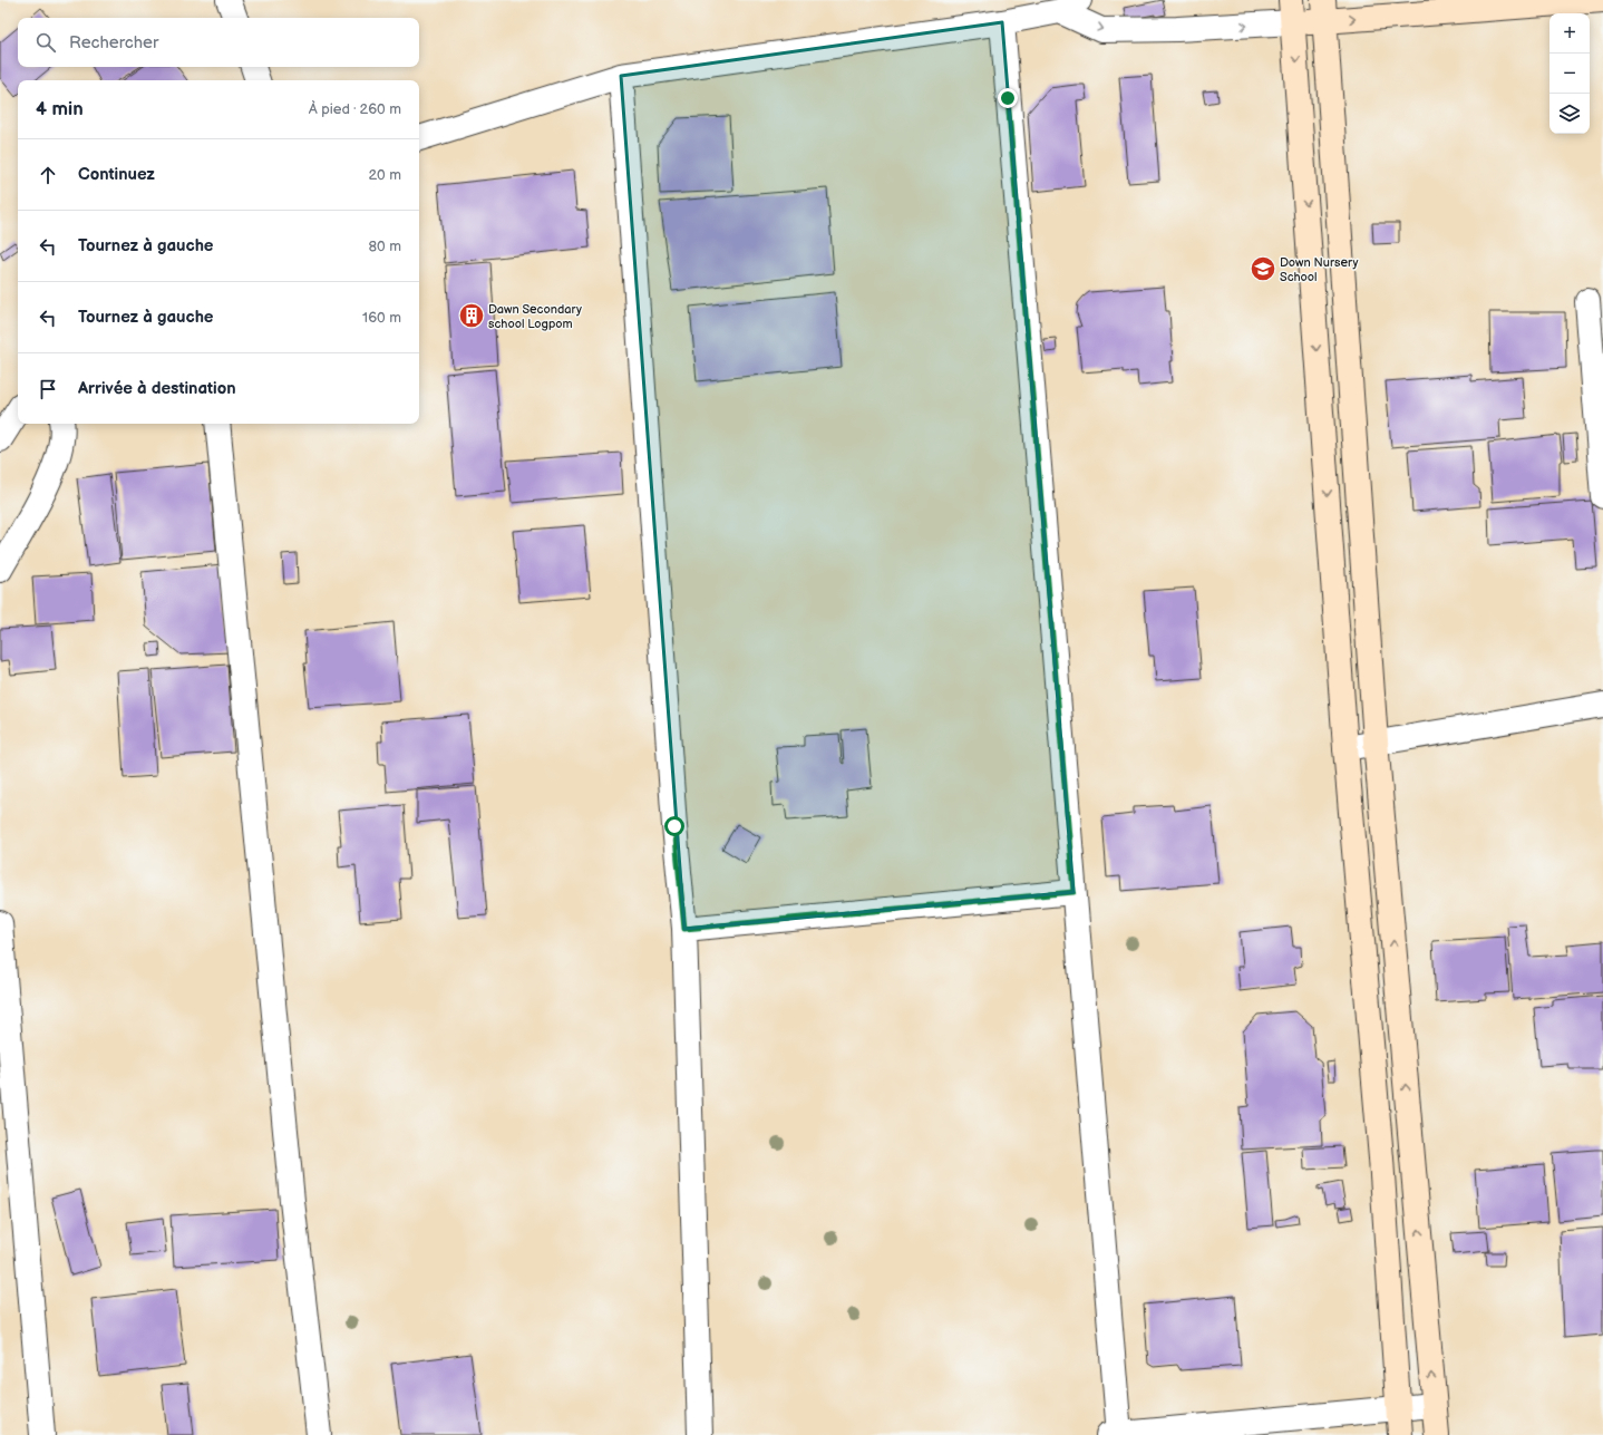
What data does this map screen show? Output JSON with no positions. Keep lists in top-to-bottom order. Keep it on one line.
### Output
{"places":{"school or university":["Down Nursery School"],"building":["Dawn Secondary school Logpom"]},"page":{"map_buttons":["+","−"],"search":"Rechercher","heading":["4 min","À pied · 260 m"],"list":[["Continuez","20 m"],["Tournez à gauche","80 m"],["Tournez à gauche","160 m"],"Arrivée à destination"]}}
